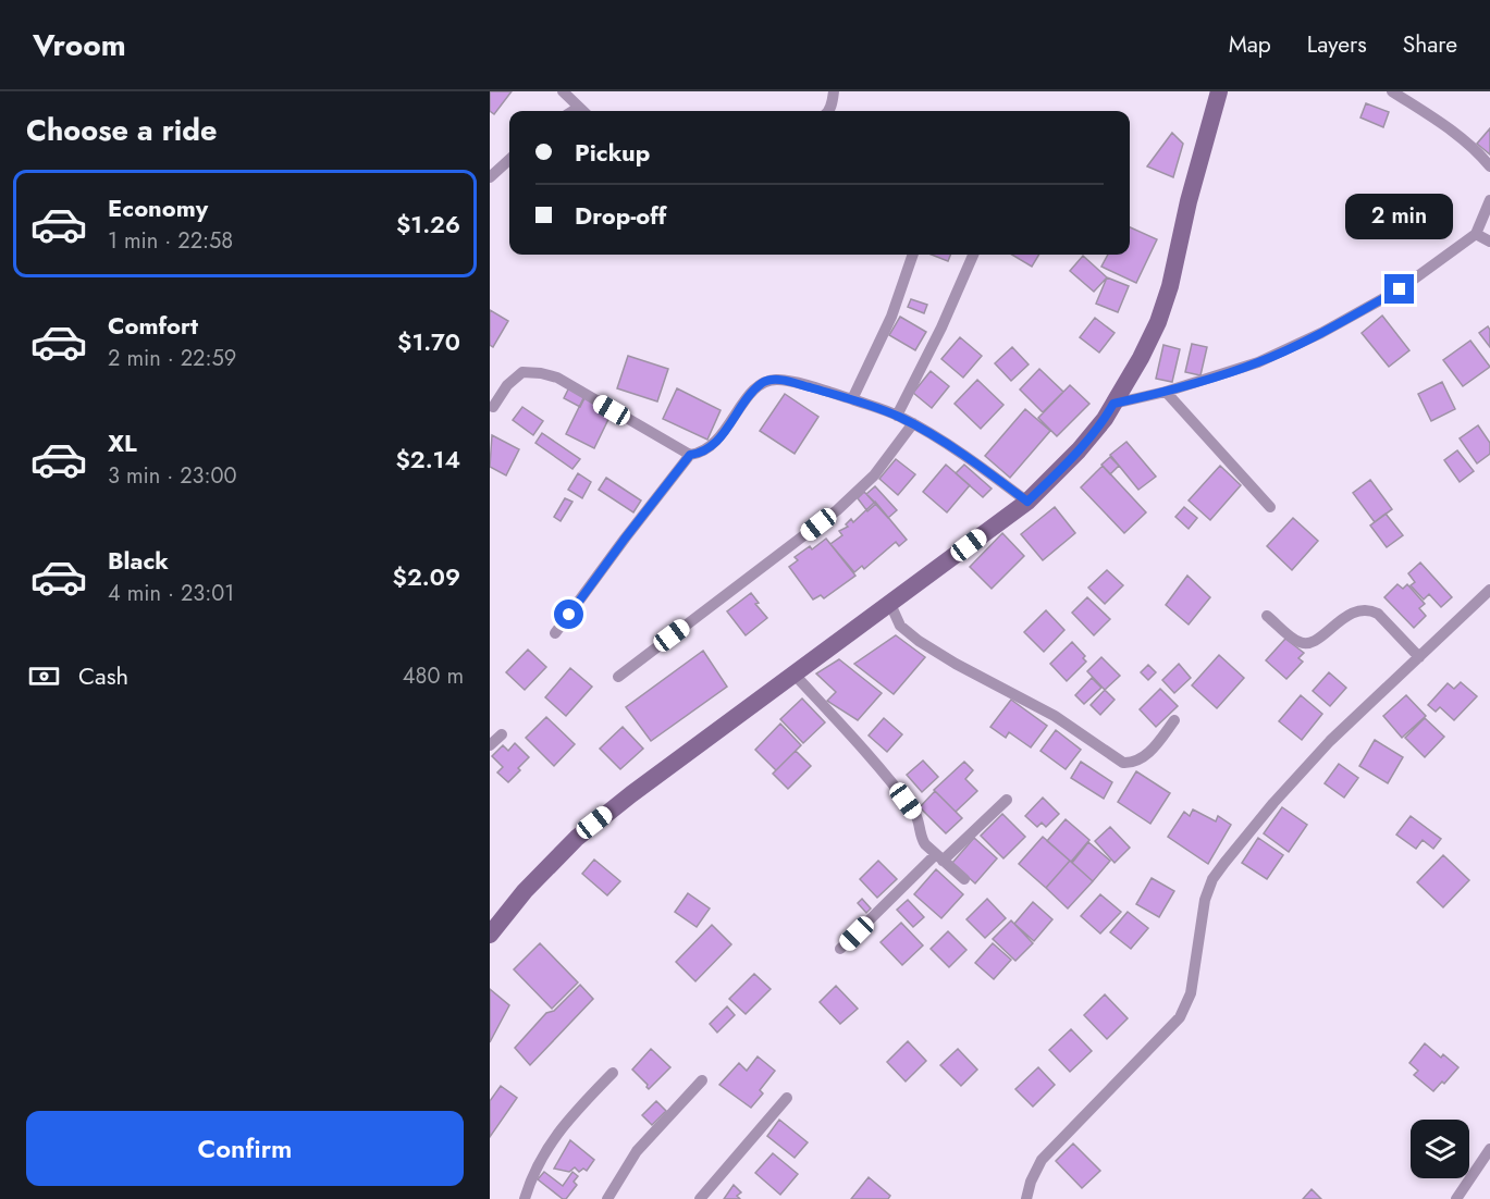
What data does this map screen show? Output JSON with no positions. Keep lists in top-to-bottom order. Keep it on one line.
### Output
{"page":{"header":"Vroom","nav":["Map","Layers","Share"],"heading":"Choose a ride","banner":["Pickup","Drop-off"],"list":[{"name":"Economy","note":"1 min · 22:58","value":"$1.26"},{"name":"Comfort","note":"2 min · 22:59","value":"$1.70"},{"name":"XL","note":"3 min · 23:00","value":"$2.14"},{"name":"Black","note":"4 min · 23:01","value":"$2.09"}],"bubble":"2 min","pay":["Cash","480 m"],"buttons":"Confirm"}}
